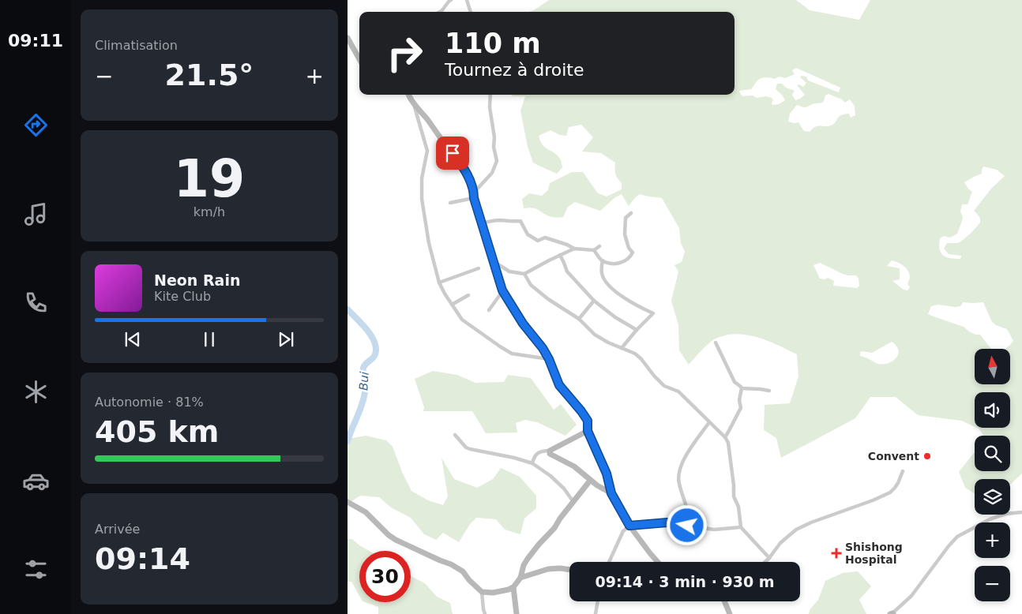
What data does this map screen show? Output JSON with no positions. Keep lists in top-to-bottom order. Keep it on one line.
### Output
{"water":["Bui"],"places":{"other":["Convent"],"health":["Shishong Hospital"]},"north":"top","page":{"tabs":"09:11","tile":["Climatisation",["19","km/h"],["Autonomie · 81%","405 km"],["Arrivée","09:14"]],"turn":["110 m","Tournez à droite"],"heat":["−","21.5°","+"],"song":["Neon Rain","Kite Club"],"map_buttons":["+","−"],"limit":"30","trip":"09:14 · 3 min · 930 m"}}
